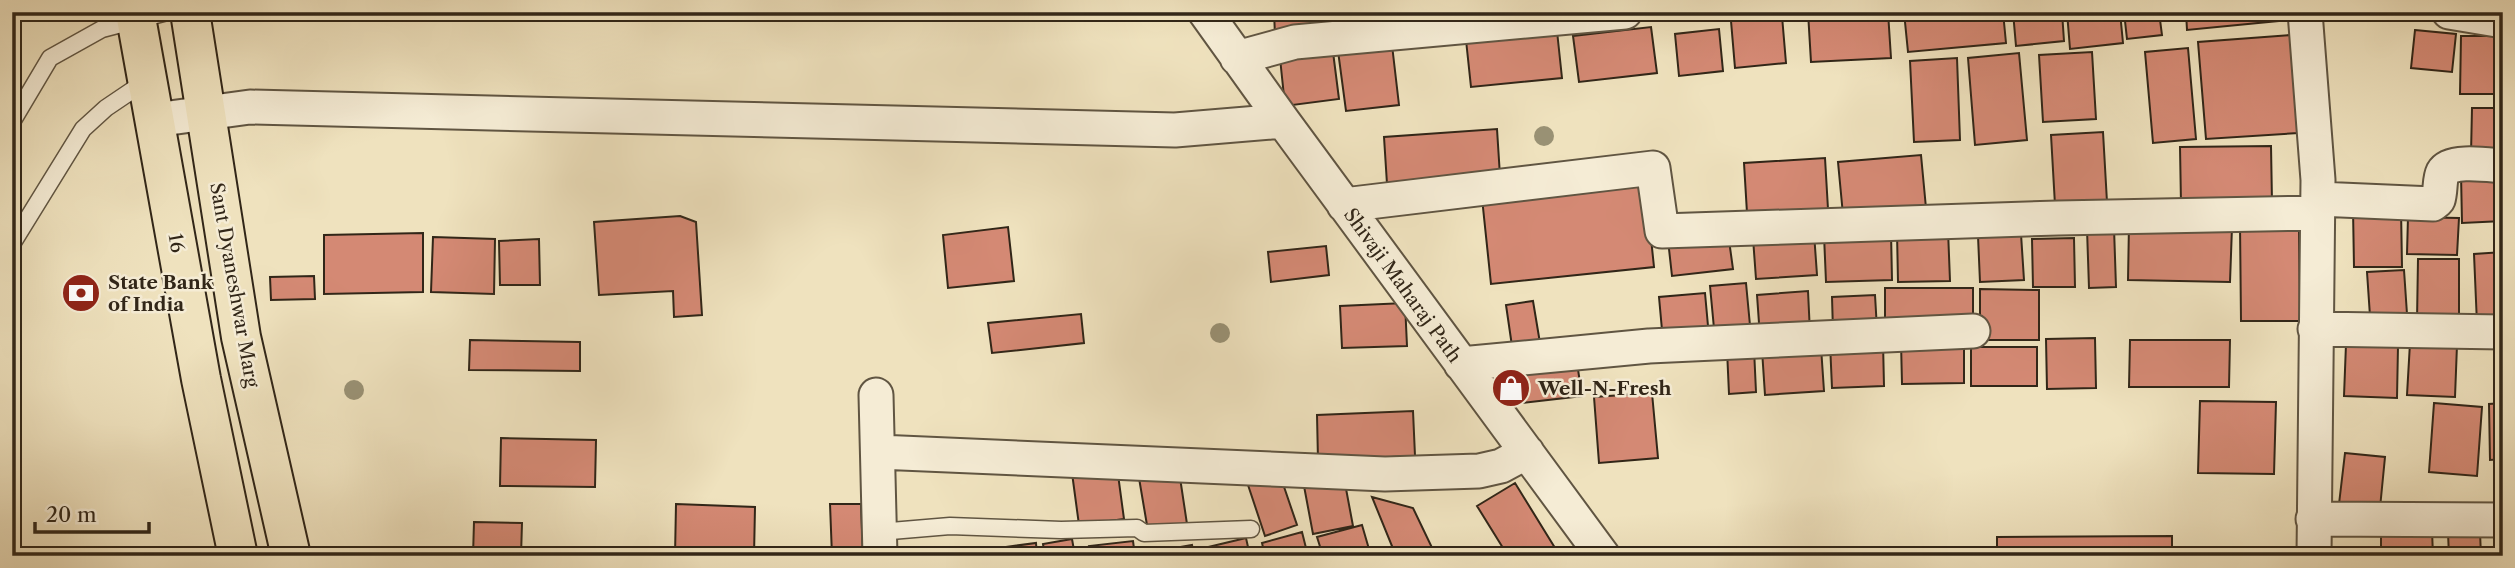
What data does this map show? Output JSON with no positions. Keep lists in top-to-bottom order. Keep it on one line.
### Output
{"streets":{"main road":["16","Sant Dyaneshwar Marg"],"street":["Shivaji Maharaj Path"]},"places":{"bank":["State Bank of India"],"shop":["Well-N-Fresh"]},"scale_bar":"20 m"}
